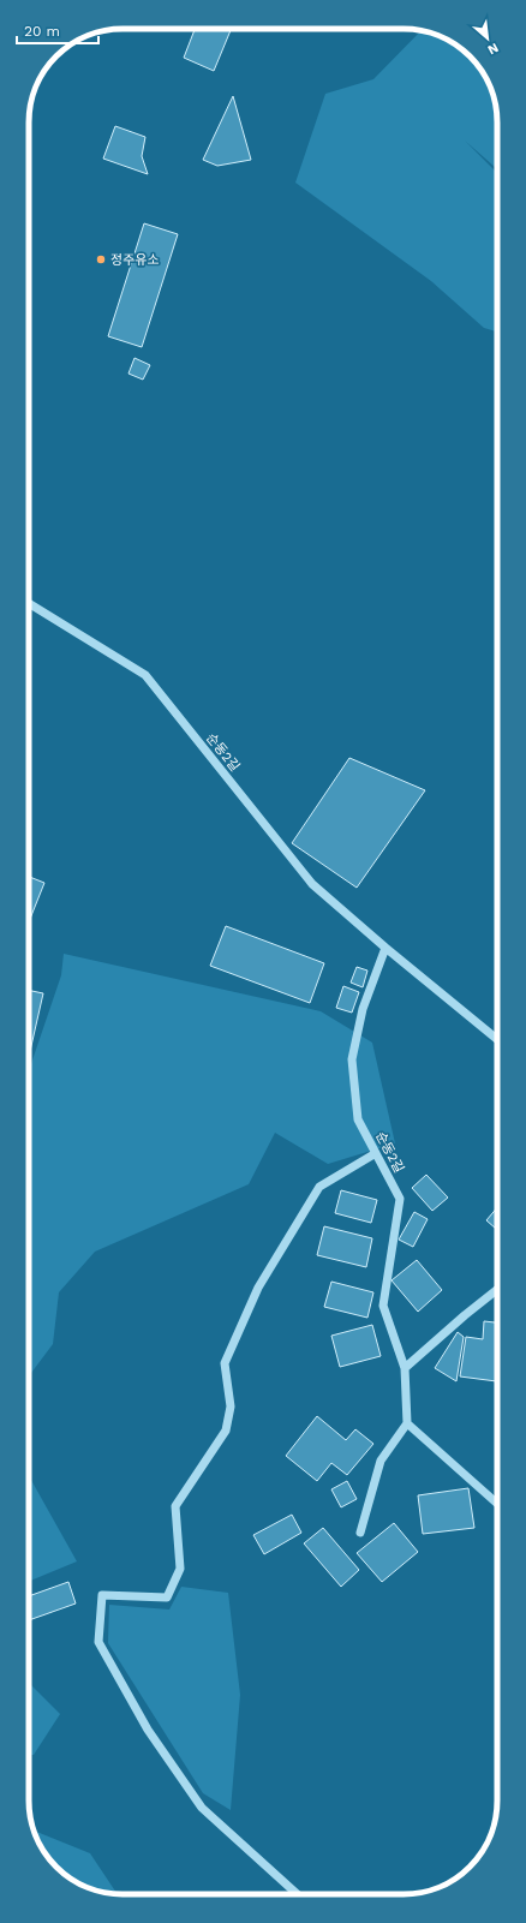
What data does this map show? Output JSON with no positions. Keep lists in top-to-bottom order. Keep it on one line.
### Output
{"streets":{"street":["순동2길"]},"places":["정주유소"],"scale_bar":"20 m","north":"bottom right"}
